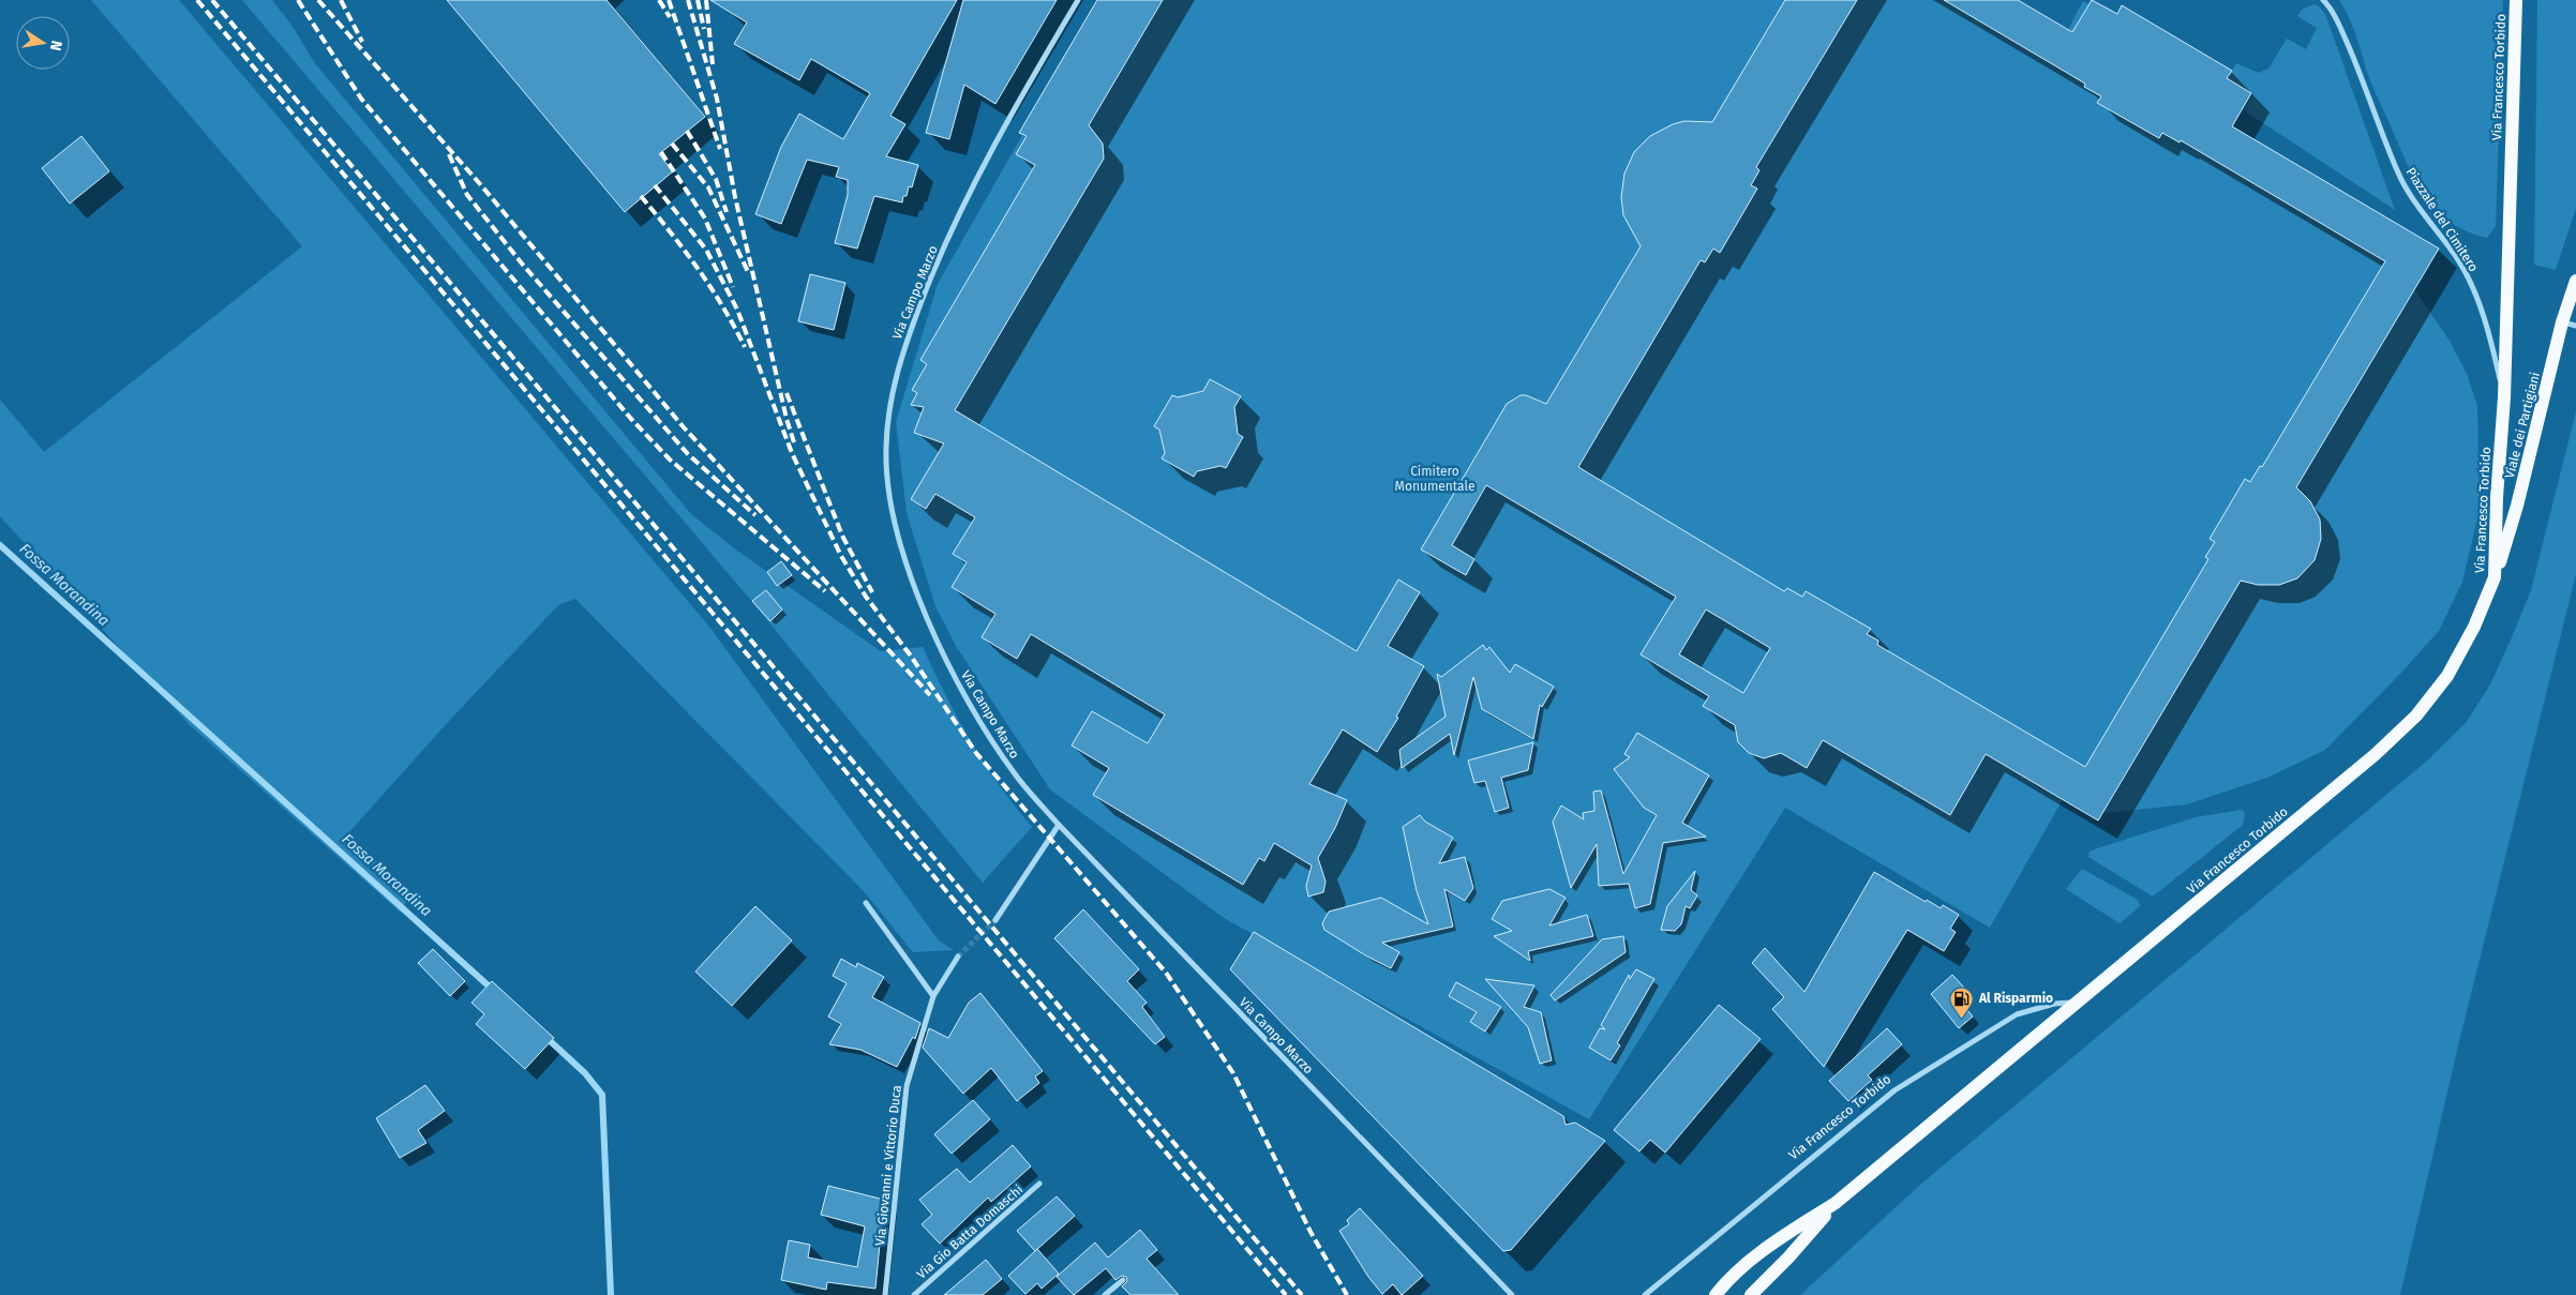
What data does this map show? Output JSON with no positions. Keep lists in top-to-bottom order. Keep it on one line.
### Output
{"streets":{"main road":["Via Francesco Torbido","Viale dei Partigiani"],"street":["Piazzale del Cimitero","Via Campo Marzo","Via Giovanni e Vittorio Duca","Via Gio Batta Domaschi"]},"crossings":[["Via Francesco Torbido","Piazzale del Cimitero"],["Via Francesco Torbido","Viale dei Partigiani"]],"water":["Fossa Morandina"],"parks":["Cimitero Monumentale"],"places":{"fuel station":["Al Risparmio"]},"north":"right"}
